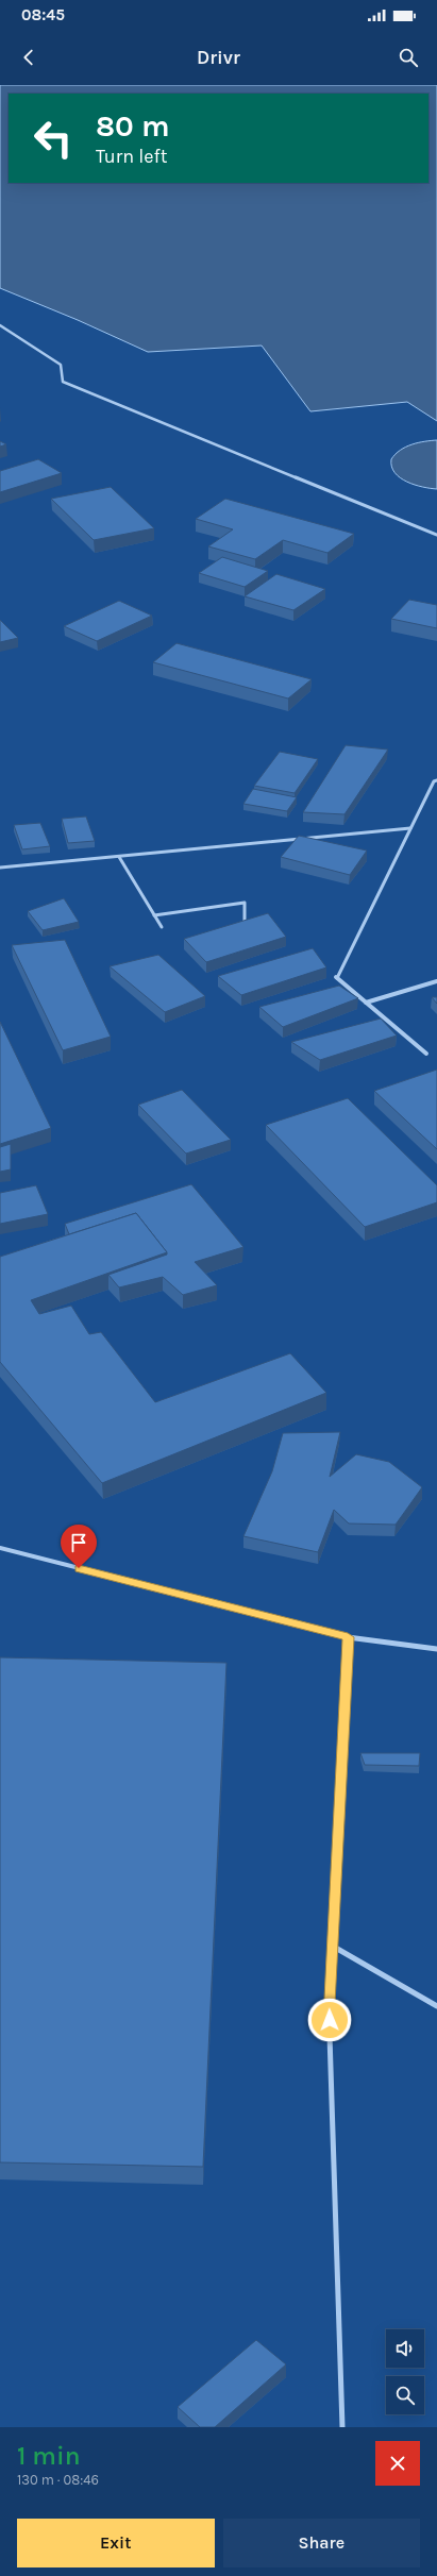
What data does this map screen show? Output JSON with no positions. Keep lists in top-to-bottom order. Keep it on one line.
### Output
{"page":{"status":"08:45","header":"Drivr","turn":["80 m","Turn left"],"heading":["1 min","130 m · 08:46"],"buttons":["Exit","Share"]}}
